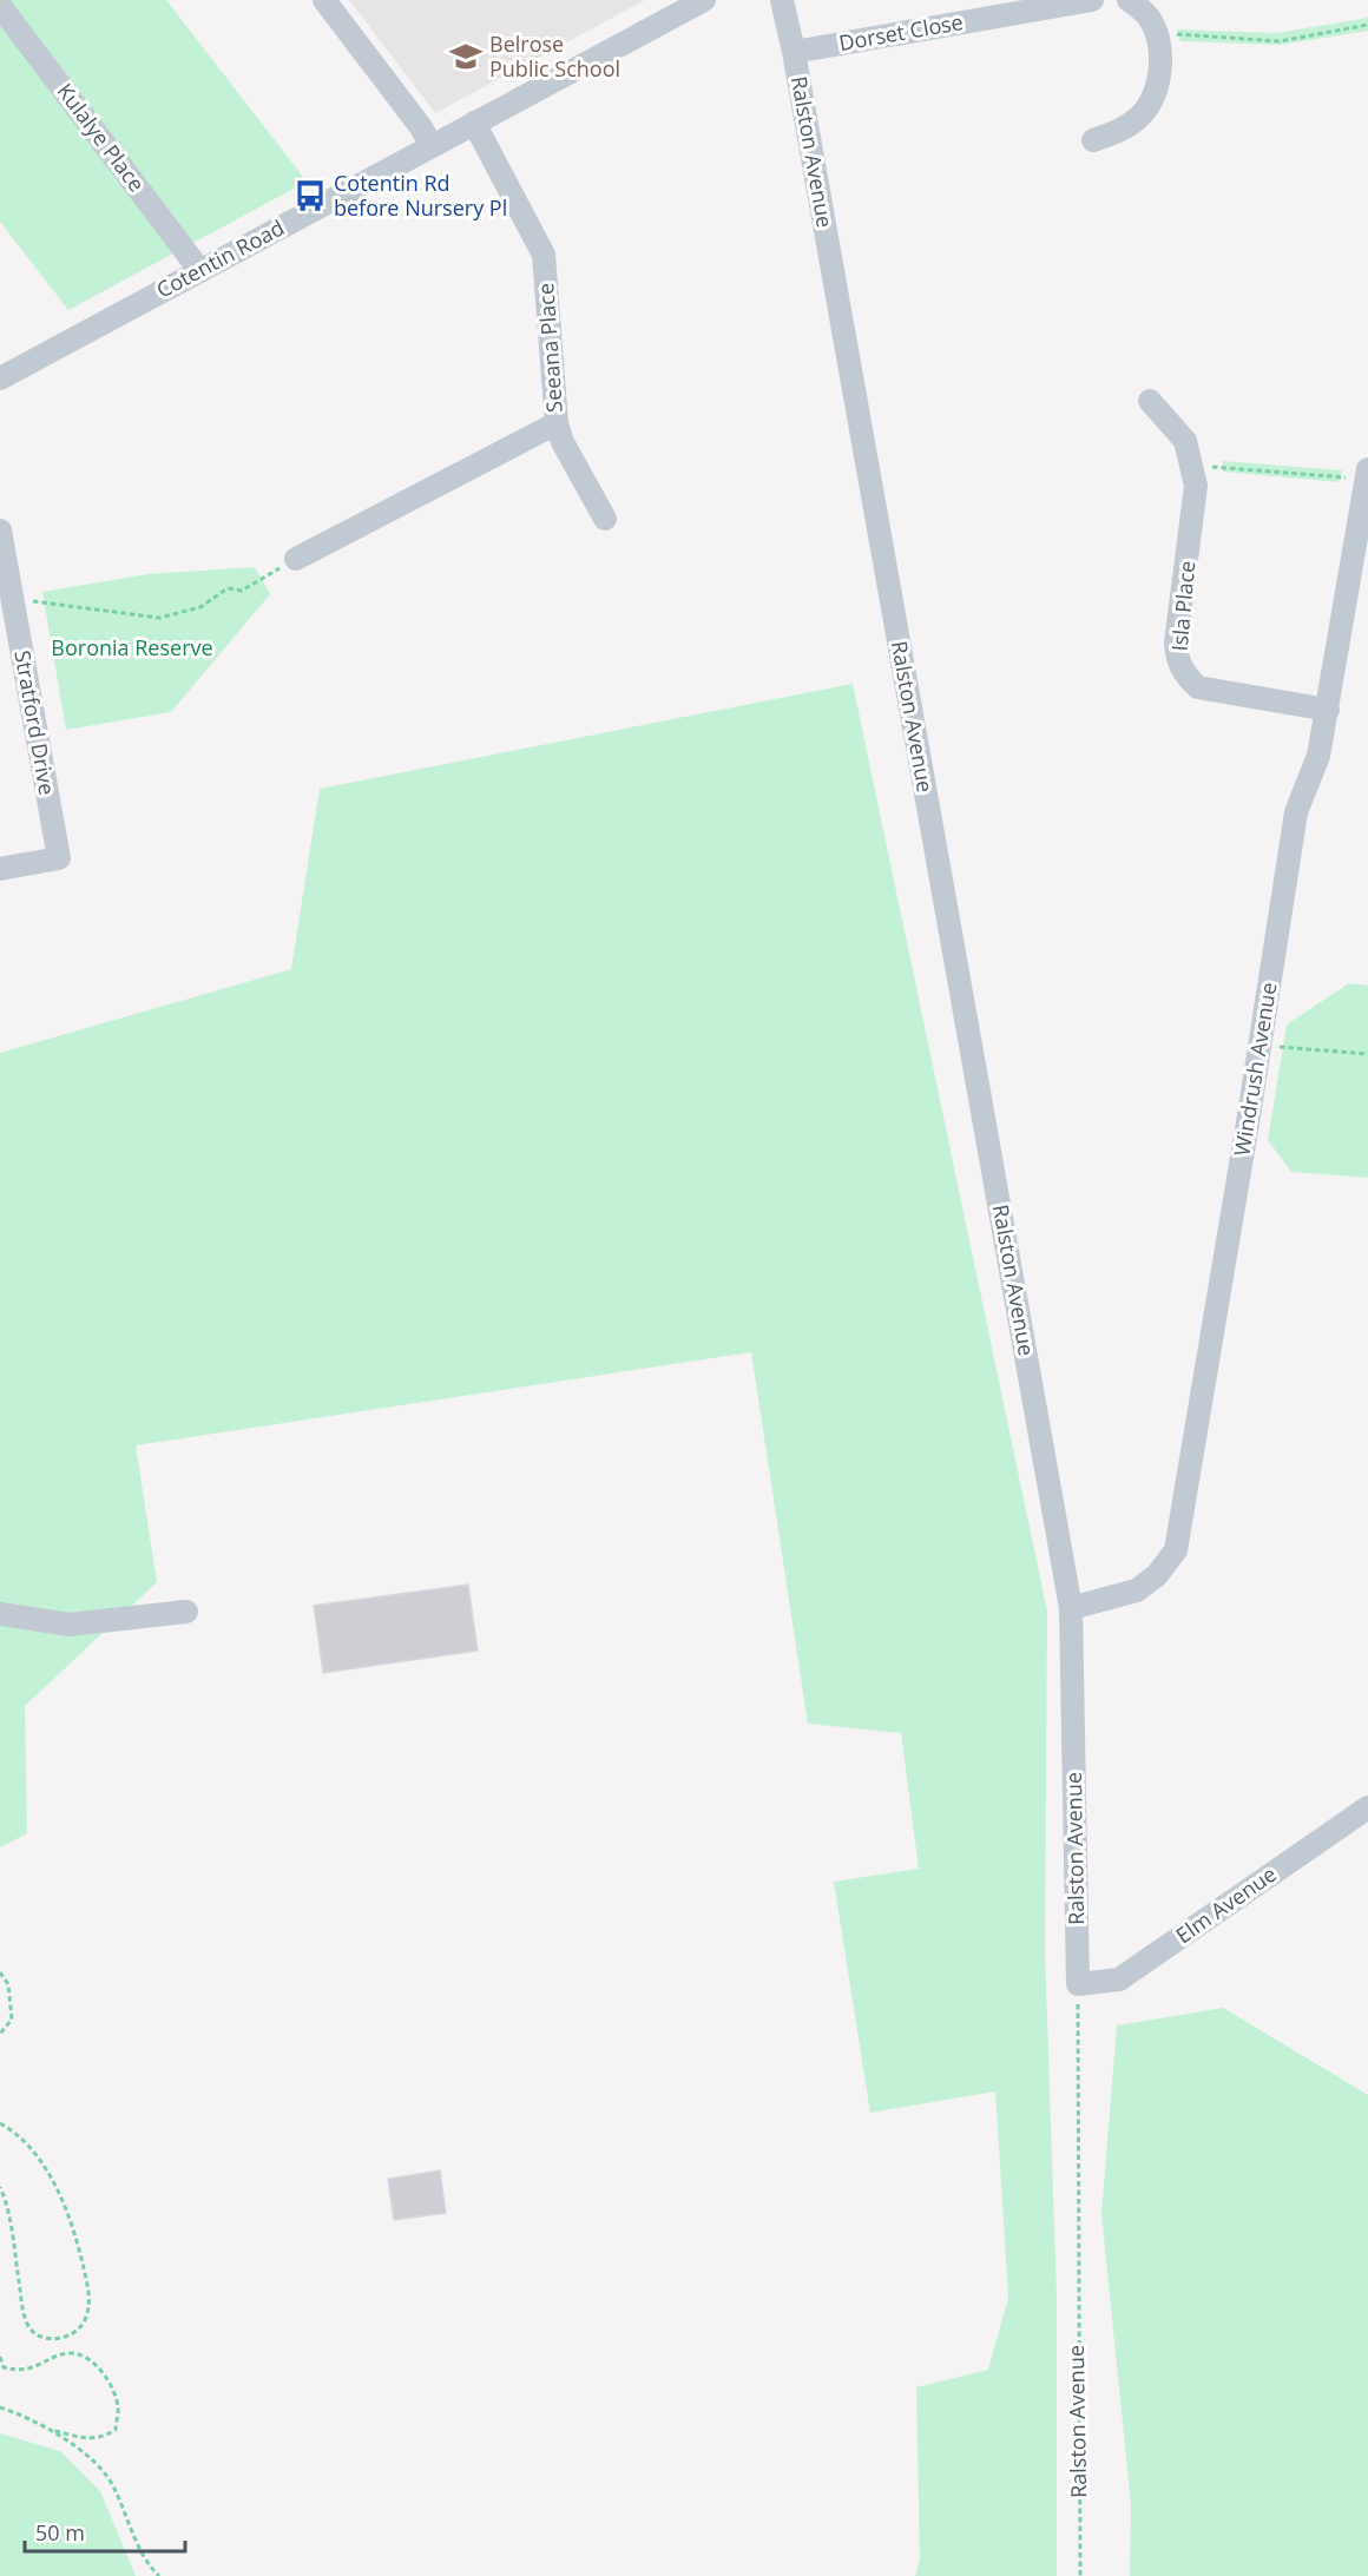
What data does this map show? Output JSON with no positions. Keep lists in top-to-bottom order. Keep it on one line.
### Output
{"streets":{"street":["Dorset Close","Kulalye Place","Ralston Avenue","Cotentin Road","Seeana Place","Isla Place","Stratford Drive","Windrush Avenue","Elm Avenue"]},"crossings":[["Dorset Close","Ralston Avenue"],["Kulalye Place","Cotentin Road"],["Ralston Avenue","Windrush Avenue"],["Ralston Avenue","Elm Avenue"],["Cotentin Road","Seeana Place"],["Isla Place","Windrush Avenue"]],"parks":["Boronia Reserve"],"places":{"school or university":["Belrose Public School"],"bus stop":["Cotentin Rd before Nursery Pl"]},"scale_bar":"50 m"}
